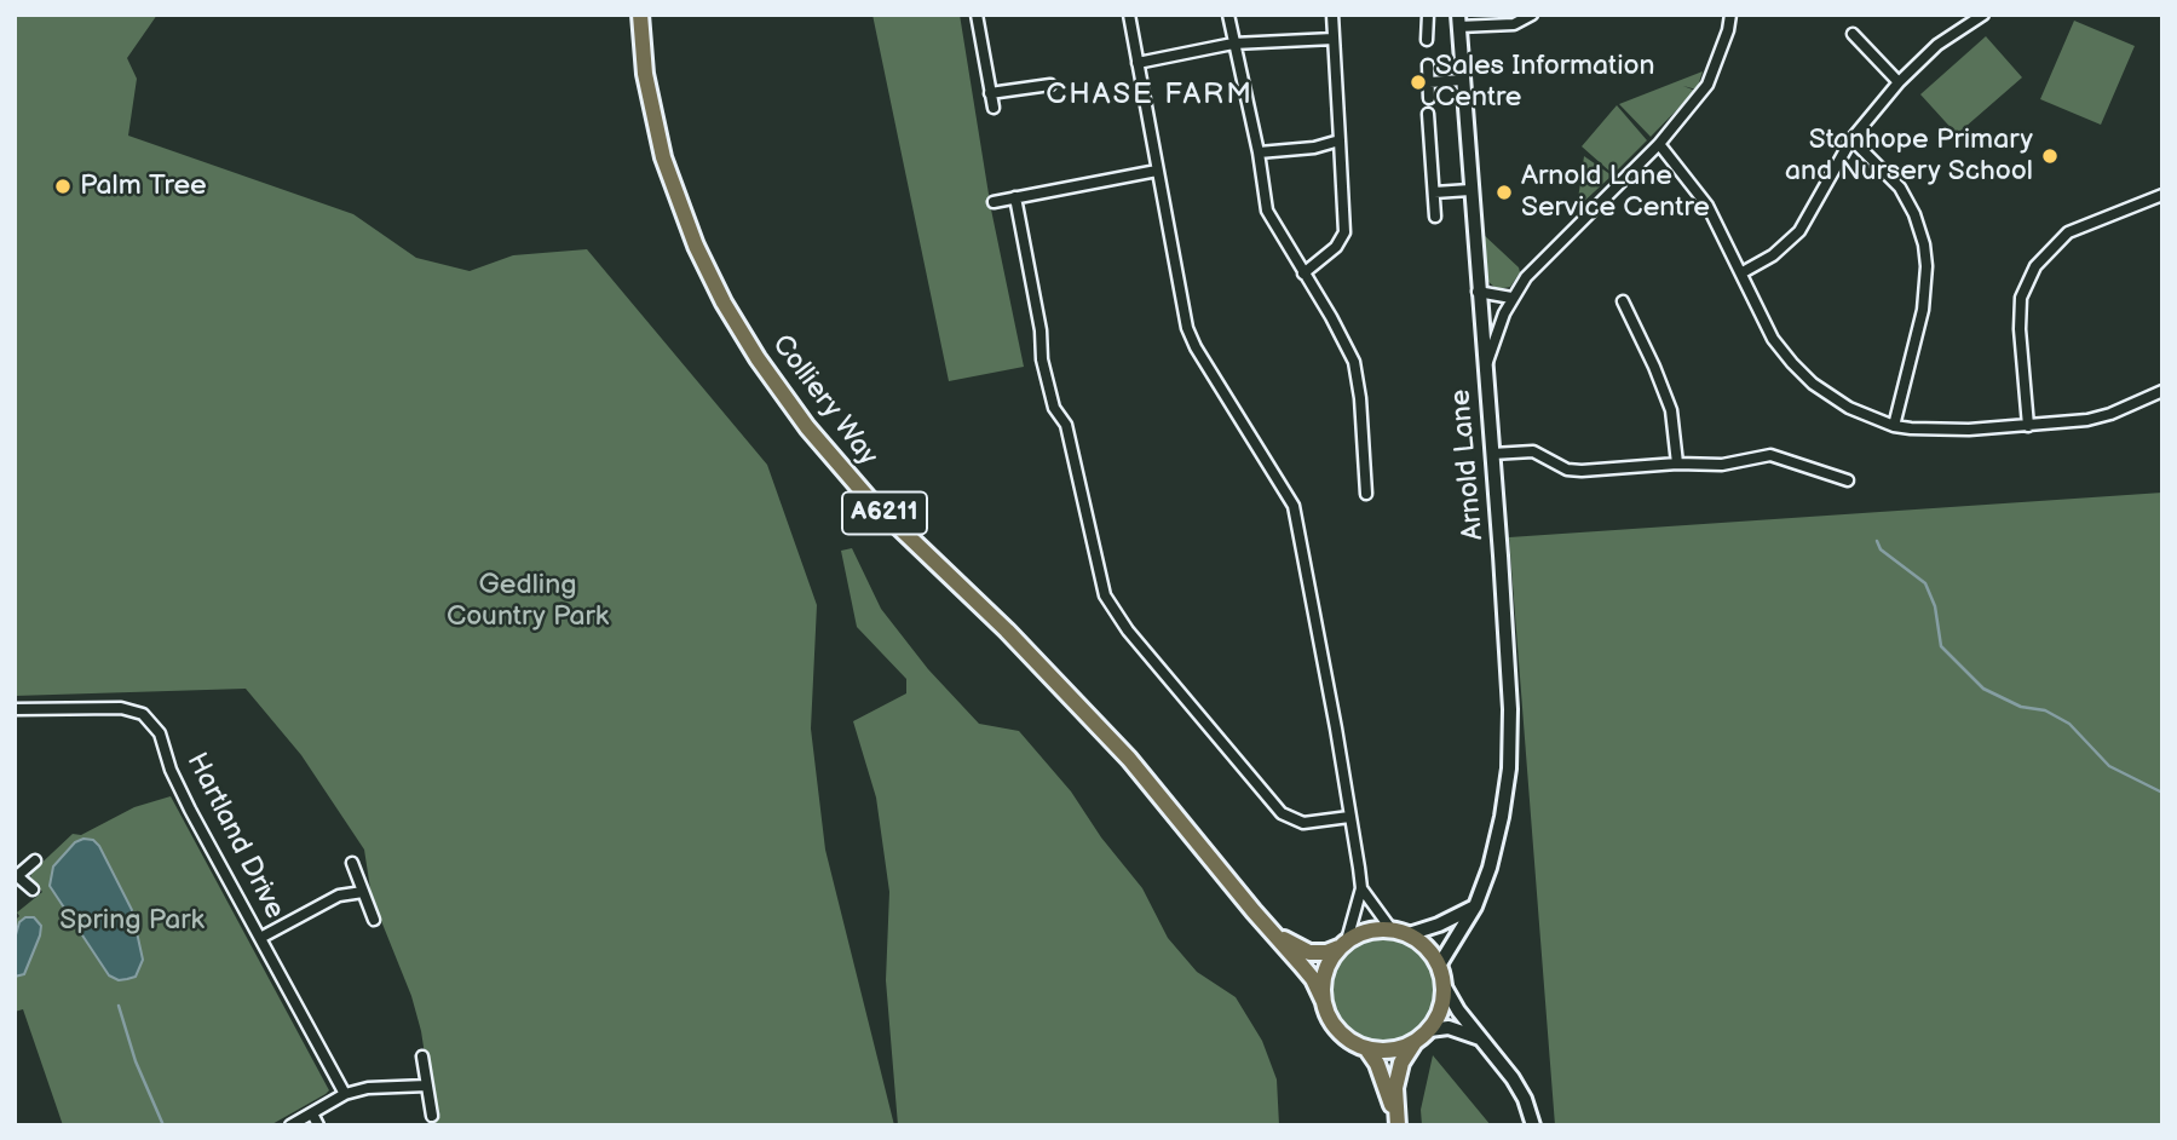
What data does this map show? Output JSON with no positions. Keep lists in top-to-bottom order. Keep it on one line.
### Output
{"streets":{"main road":["Colliery Way","A6211"],"street":["Arnold Lane","Hartland Drive"]},"crossings":[["Colliery Way","Arnold Lane"]],"districts":["CHASE FARM"],"parks":["Gedling Country Park","Spring Park"],"places":["Sales Information Centre","Stanhope Primary and Nursery School","Palm Tree","Arnold Lane Service Centre"]}
